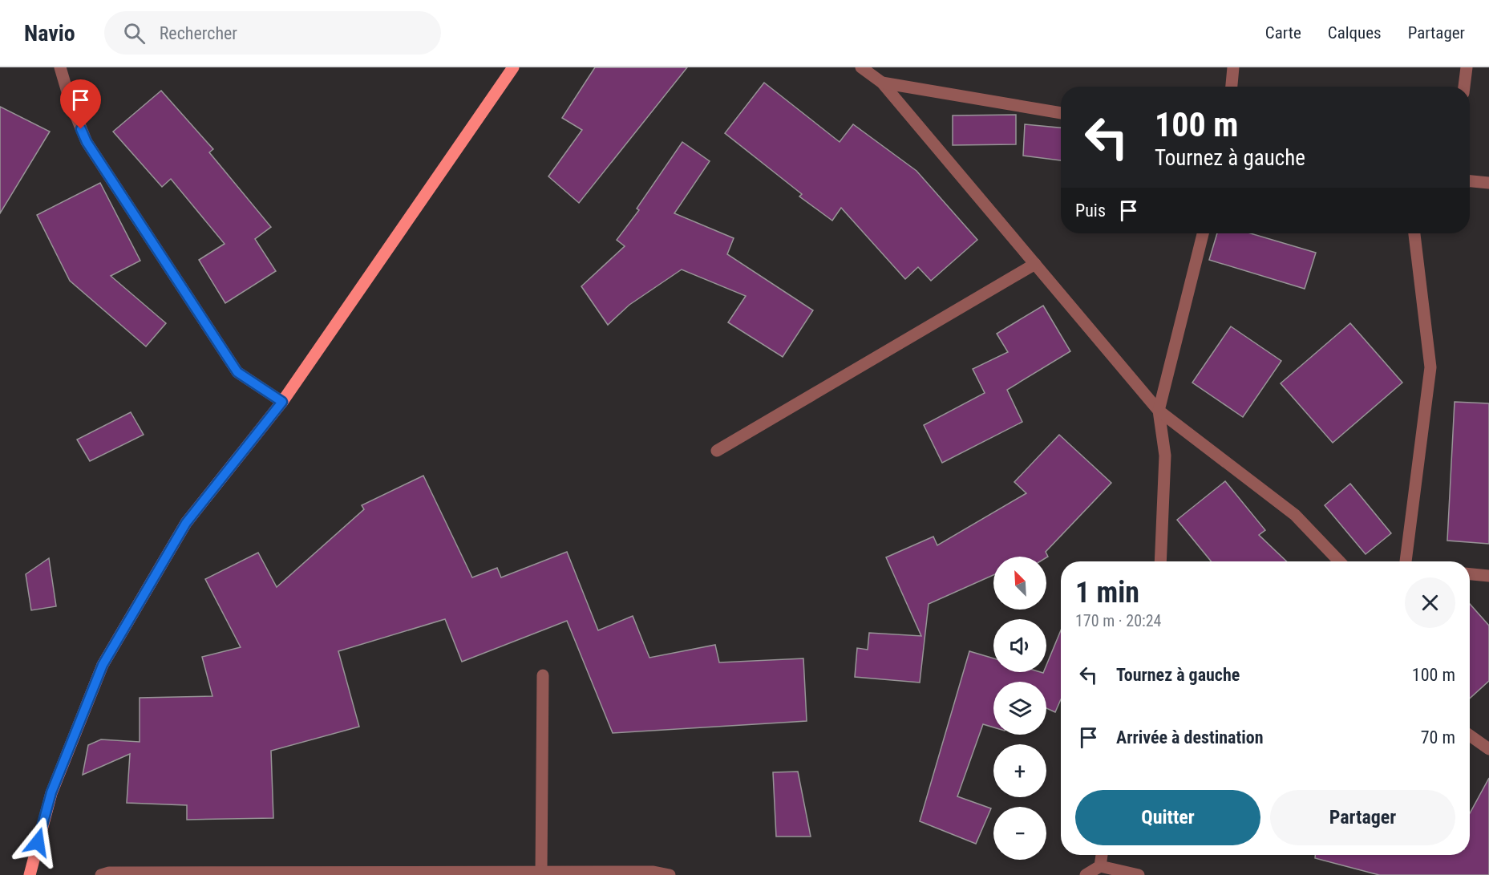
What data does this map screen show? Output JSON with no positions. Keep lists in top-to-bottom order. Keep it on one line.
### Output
{"north":"top left","page":{"header":"Navio","search":"Rechercher","nav":["Carte","Calques","Partager"],"turn":["100 m","Tournez à gauche"],"then":"Puis","map_buttons":["+","−"],"heading":["1 min","170 m · 20:24"],"list":[{"name":"Tournez à gauche","value":"100 m"},{"name":"Arrivée à destination","value":"70 m"}],"buttons":["Quitter","Partager"]}}
